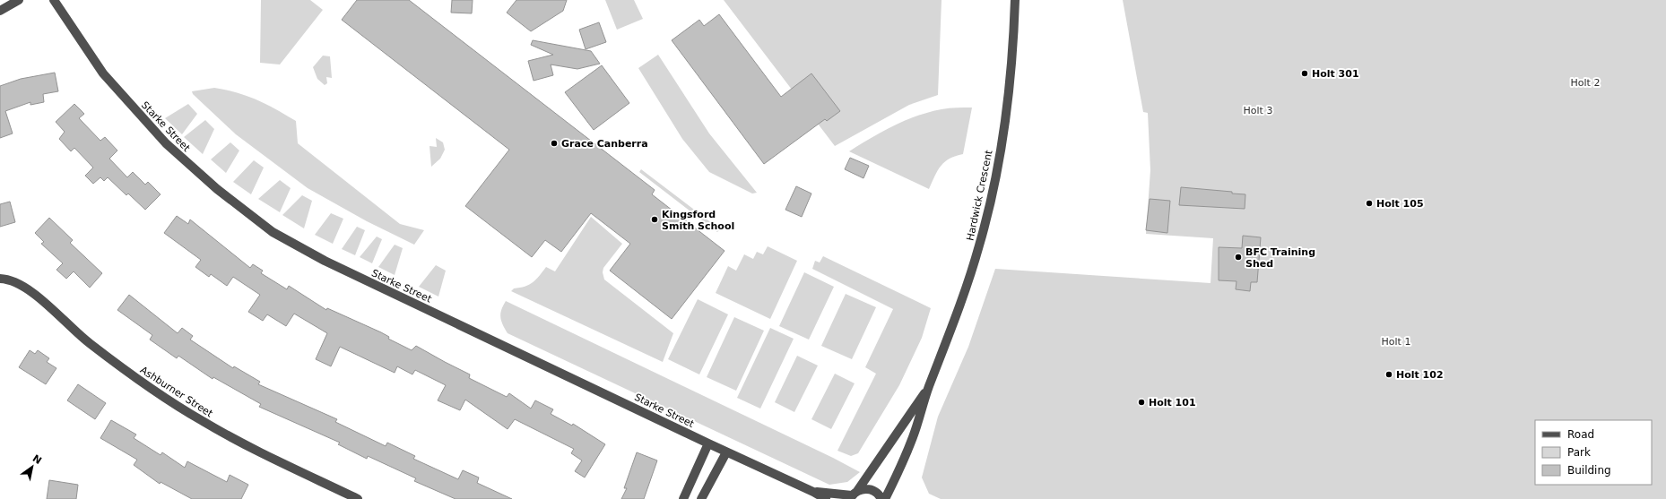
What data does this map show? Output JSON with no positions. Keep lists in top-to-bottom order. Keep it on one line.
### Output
{"streets":{"street":["Starke Street","Hardwick Crescent","Ashburner Street"]},"crossings":[["Starke Street","Hardwick Crescent"]],"parks":["Holt 2","Holt 3","Holt 1"],"places":["Holt 301","Grace Canberra","Holt 105","Kingsford Smith School","BFC Training Shed","Holt 102","Holt 101"],"legend":["Road","Park","Building"],"north":"top right"}
